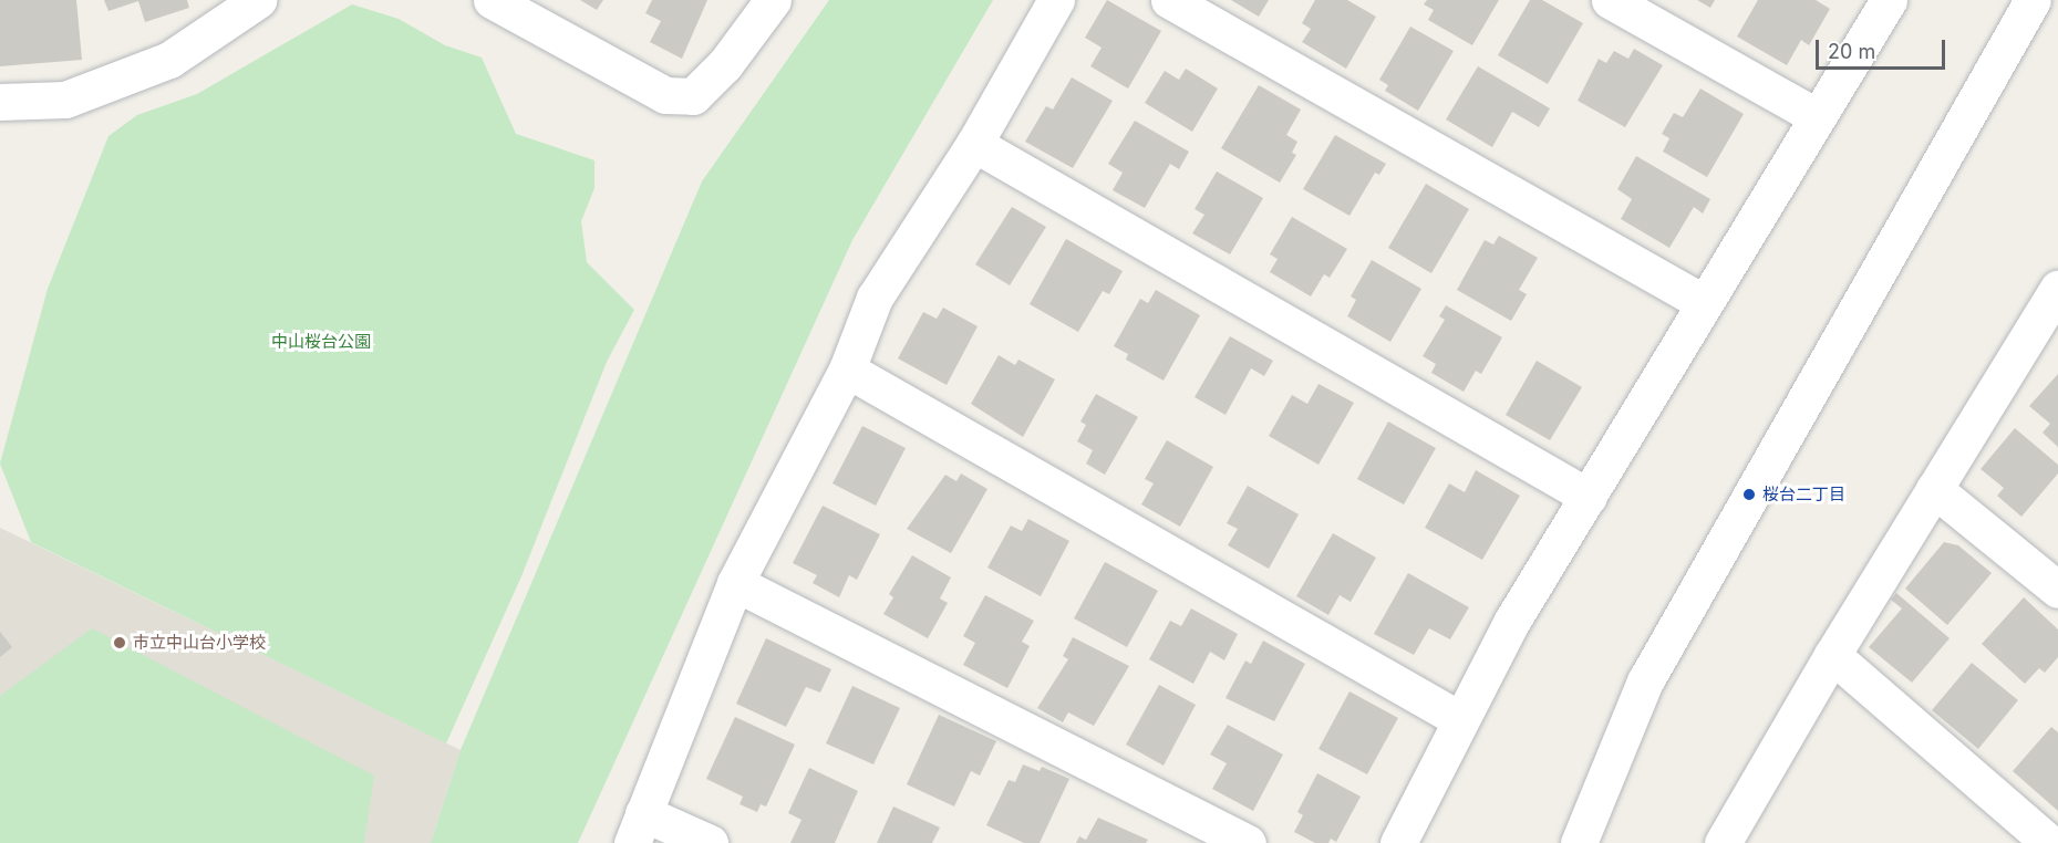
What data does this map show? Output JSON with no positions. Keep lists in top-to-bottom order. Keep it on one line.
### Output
{"parks":["中山桜台公園"],"places":["桜台二丁目","市立中山台小学校"],"scale_bar":"20 m"}
